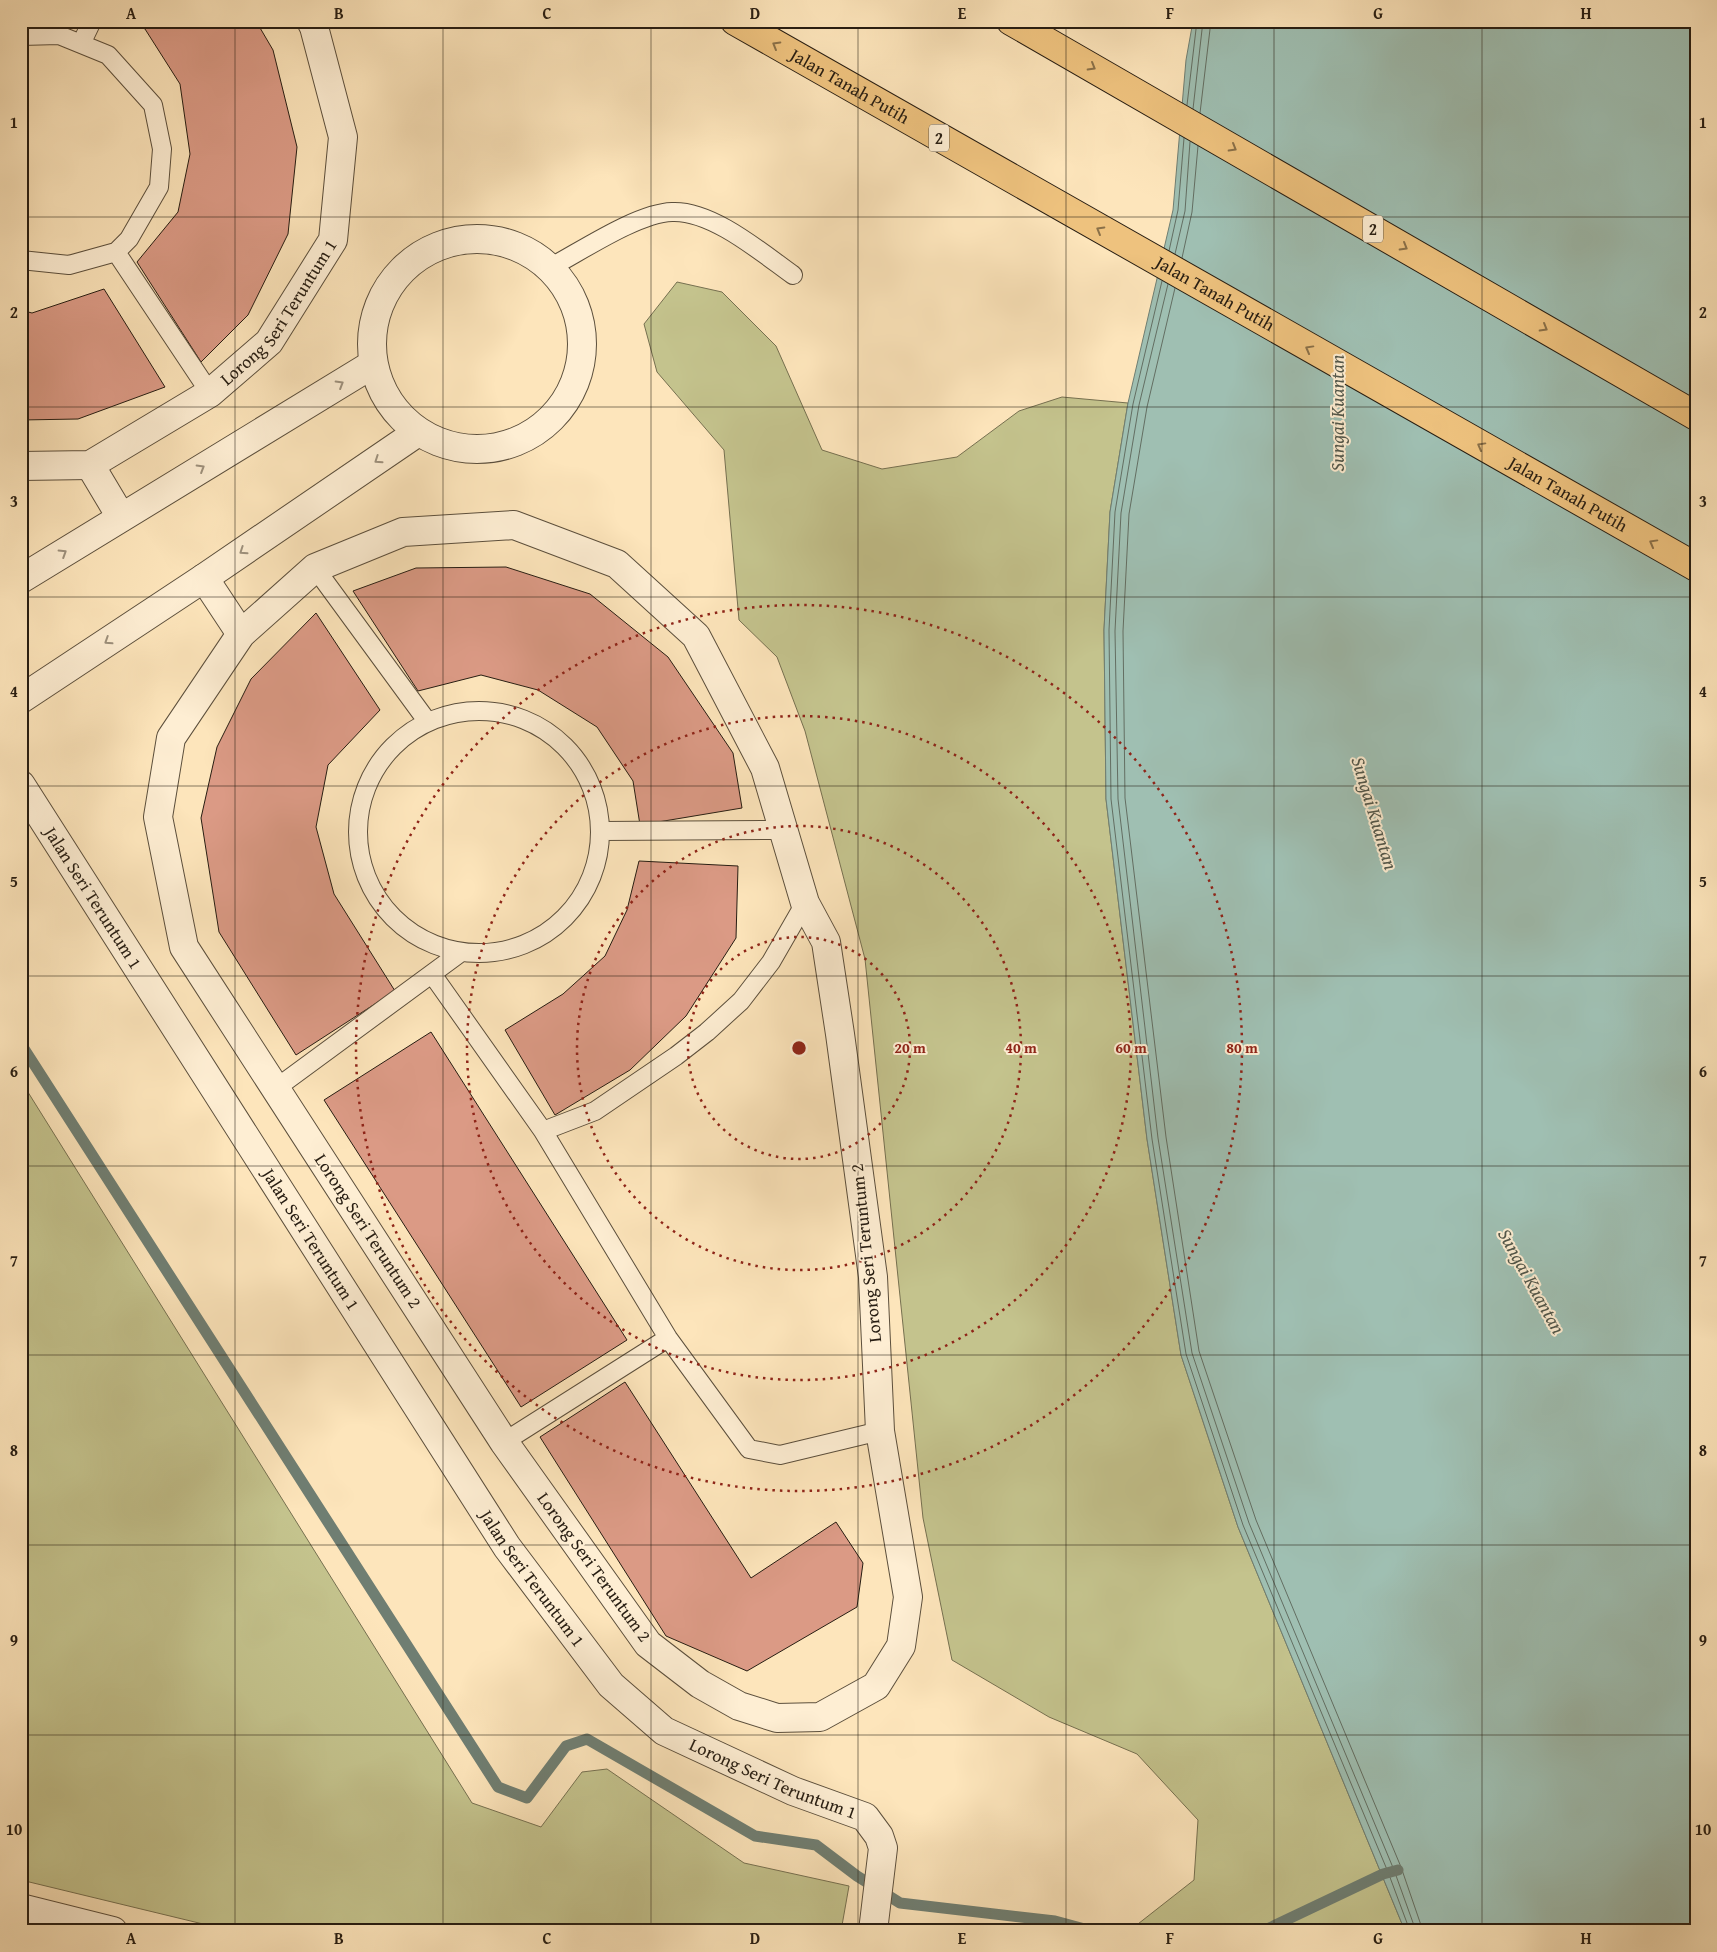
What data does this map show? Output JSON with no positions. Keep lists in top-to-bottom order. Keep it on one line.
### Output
{"streets":{"highway":["Jalan Tanah Putih","2"],"street":["Lorong Seri Teruntum 1","Jalan Seri Teruntum 1","Lorong Seri Teruntum 2"]},"crossings":[["Lorong Seri Teruntum 1","Jalan Seri Teruntum 1"]],"water":["Sungai Kuantan"],"grid":{"columns":["A","B","C","D","E","F","G","H"],"rows":["1","2","3","4","5","6","7","8","9","10"]},"rings":["20 m","40 m","60 m","80 m"]}
